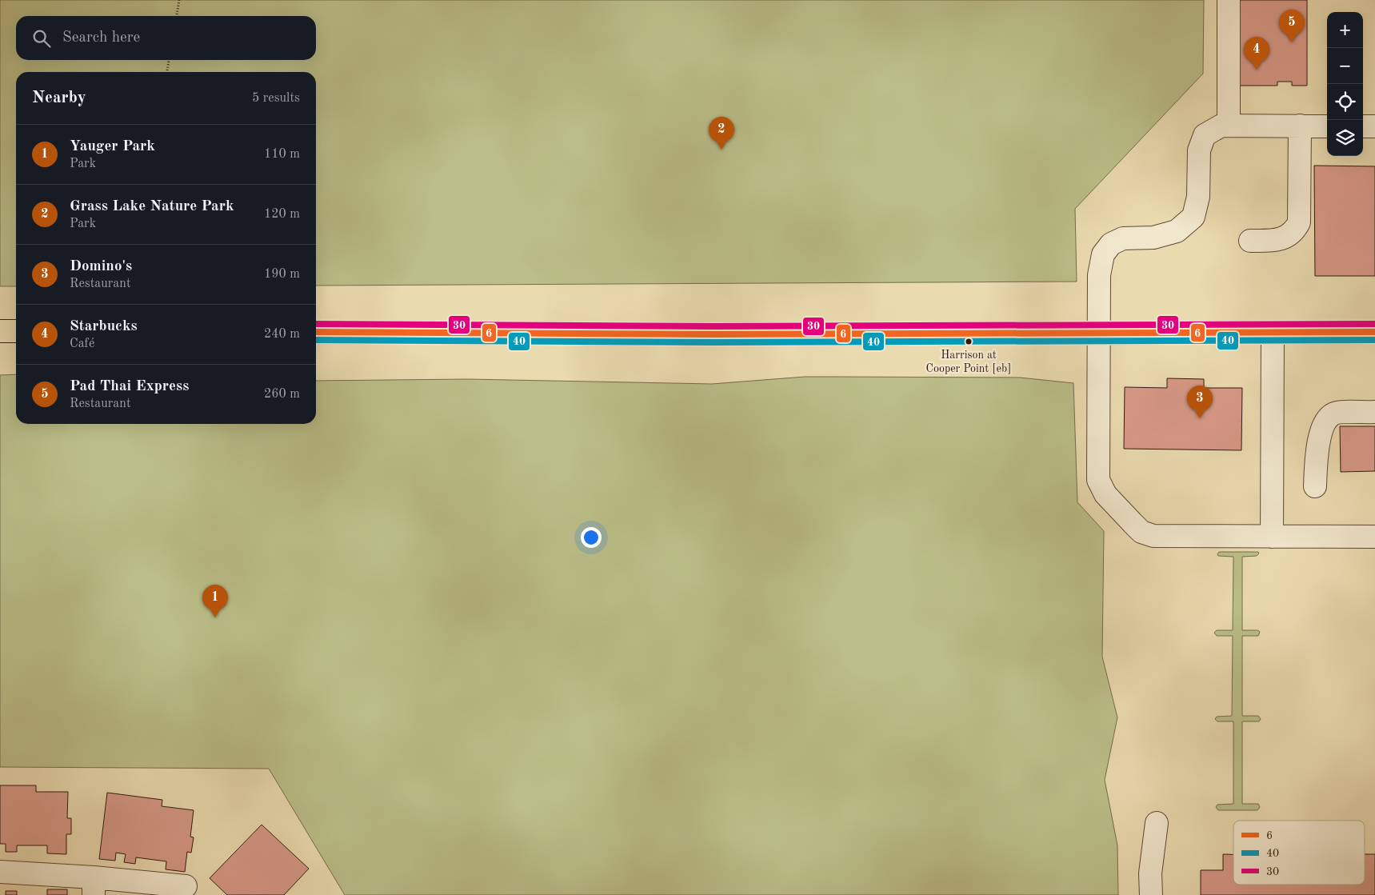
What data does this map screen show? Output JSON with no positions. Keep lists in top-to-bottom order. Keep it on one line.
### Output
{"places":["Harrison at Cooper Point [eb]"],"lines":["transit line 30","transit line 6","transit line 40"],"legend":["6","40","30"],"page":{"pins":["5","4","2","3","1"],"map_buttons":["+","−"],"search":"Search here","heading":["Nearby","5 results"],"list":[{"mark":"1","name":"Yauger Park","note":"Park","value":"110 m"},{"mark":"2","name":"Grass Lake Nature Park","note":"Park","value":"120 m"},{"mark":"3","name":"Domino's","note":"Restaurant","value":"190 m"},{"mark":"4","name":"Starbucks","note":"Café","value":"240 m"},{"mark":"5","name":"Pad Thai Express","note":"Restaurant","value":"260 m"}]}}
